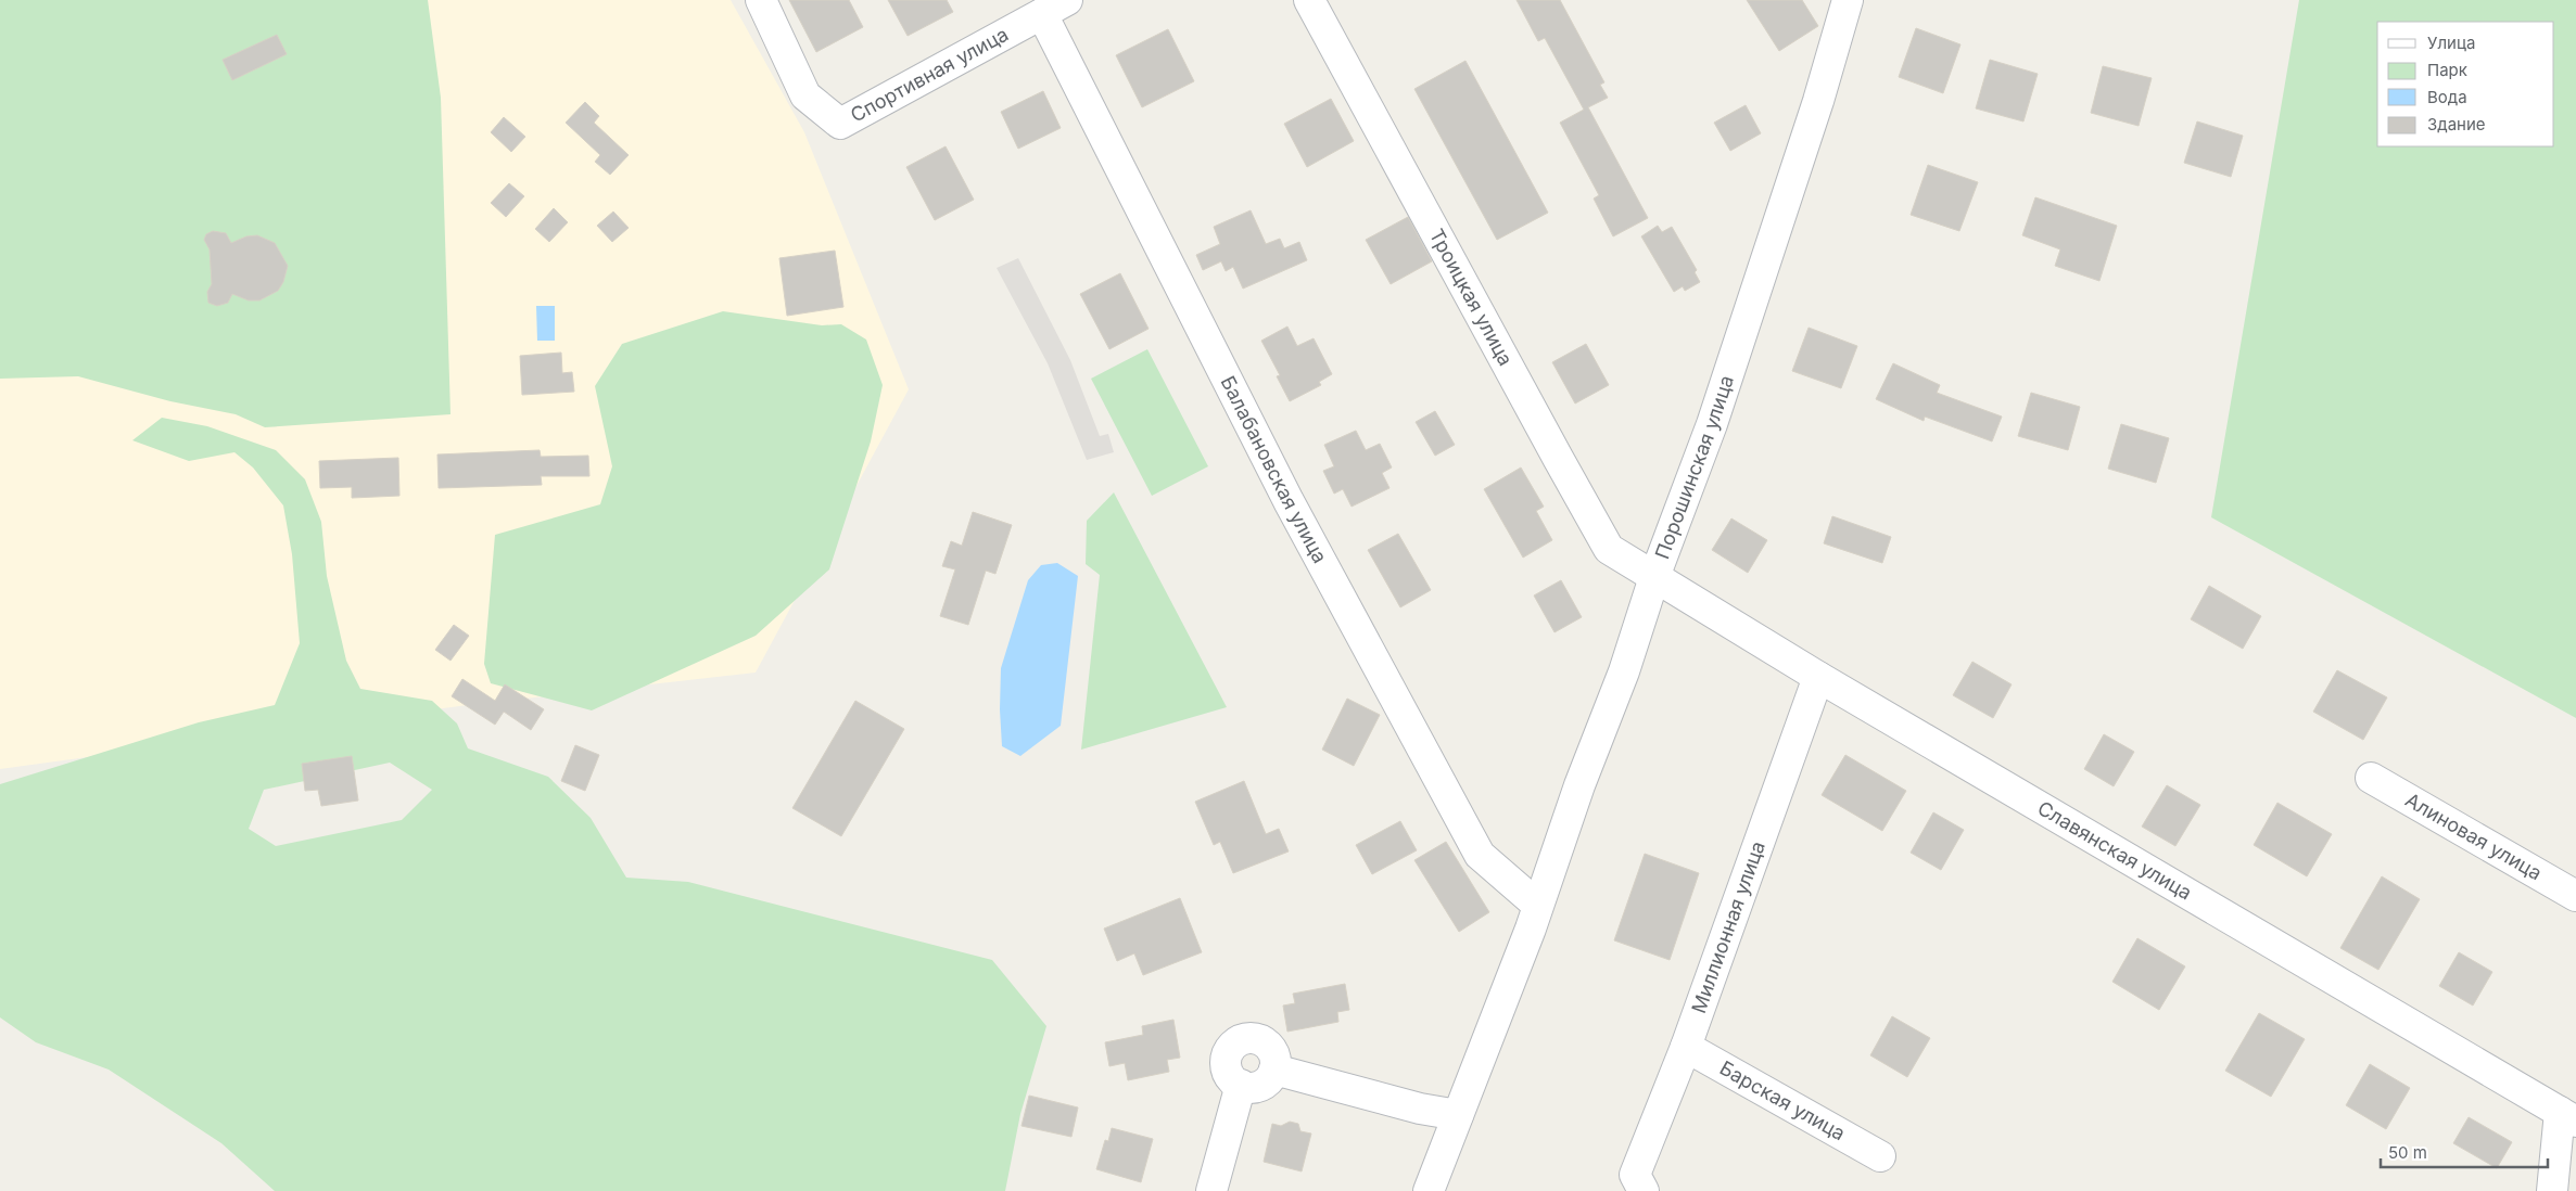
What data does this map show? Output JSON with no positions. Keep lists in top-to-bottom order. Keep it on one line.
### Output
{"streets":{"street":["Спортивная улица","Троицкая улица","Порошинская улица","Балабановская улица","Алиновая улица","Славянская улица","Миллионная улица","Барская улица"]},"crossings":[["Спортивная улица","Балабановская улица"],["Троицкая улица","Порошинская улица"],["Троицкая улица","Славянская улица"],["Порошинская улица","Балабановская улица"],["Порошинская улица","Славянская улица"],["Славянская улица","Миллионная улица"],["Миллионная улица","Барская улица"]],"legend":["Улица","Парк","Вода","Здание"],"scale_bar":"50 m"}
